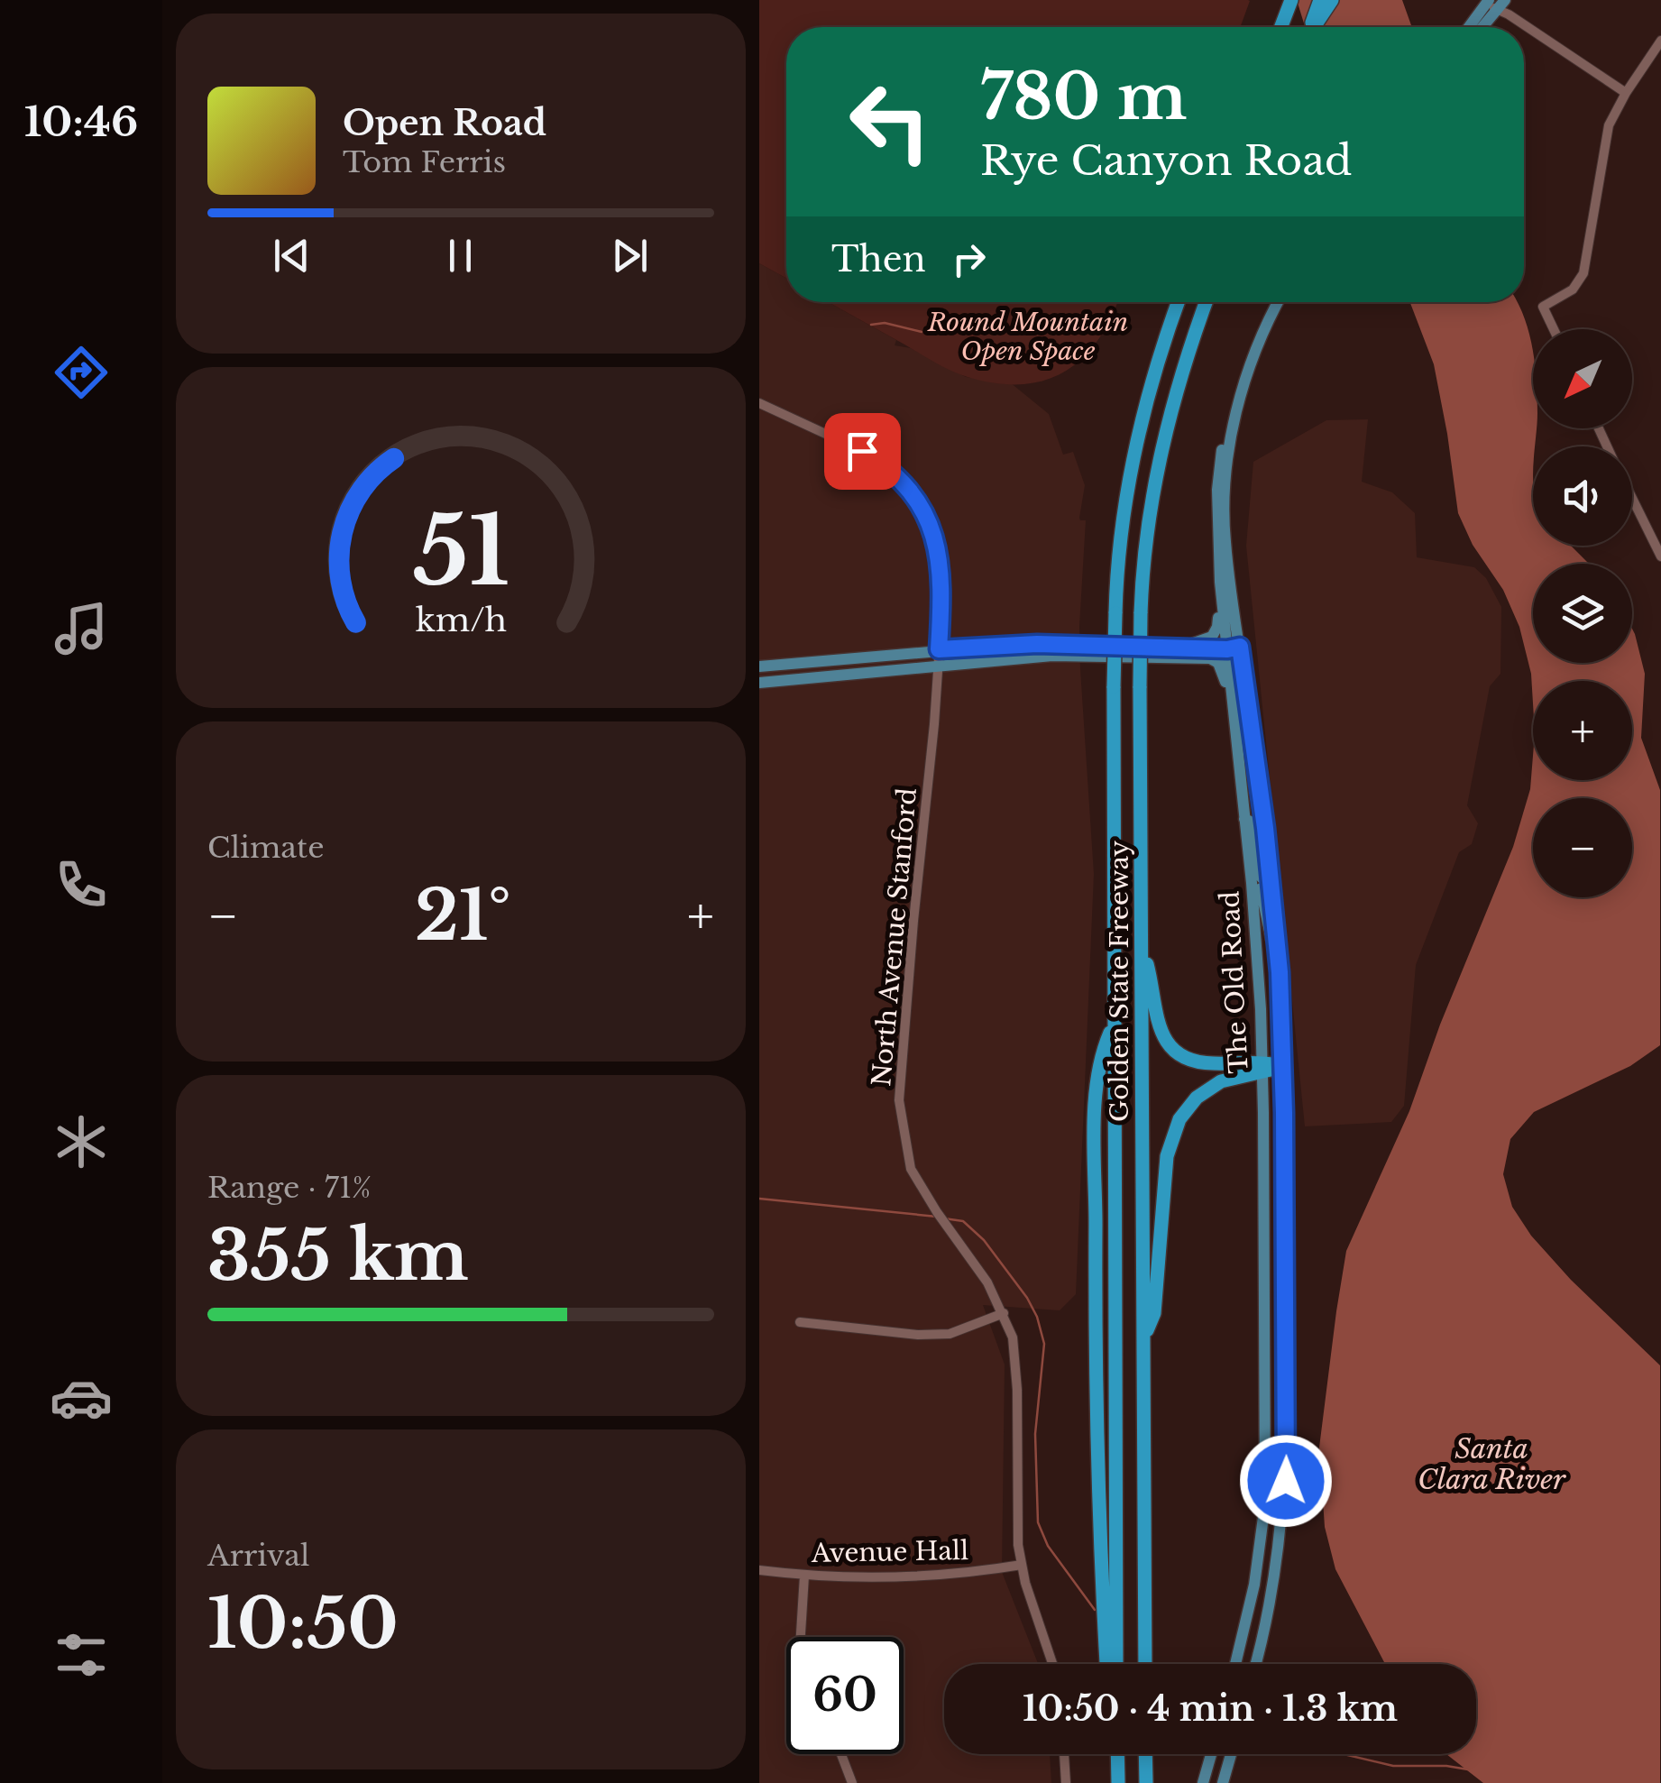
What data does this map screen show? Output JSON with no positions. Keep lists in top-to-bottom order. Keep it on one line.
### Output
{"streets":{"highway":["Golden State Freeway"],"main road":["The Old Road"],"street":["North Avenue Stanford","Avenue Hall"]},"crossings":[["North Avenue Stanford","Avenue Hall"]],"water":["Santa Clara River"],"parks":["Round Mountain Open Space"],"north":"bottom left","page":{"tabs":"10:46","turn":["780 m","Rye Canyon Road"],"song":["Open Road","Tom Ferris"],"then":"Then","map_buttons":["+","−"],"tile":["Climate",["Range · 71%","355 km"],["Arrival","10:50"]],"heat":["−","21°","+"],"limit":"60","trip":"10:50 · 4 min · 1.3 km","gauge":["51","km/h"]}}
